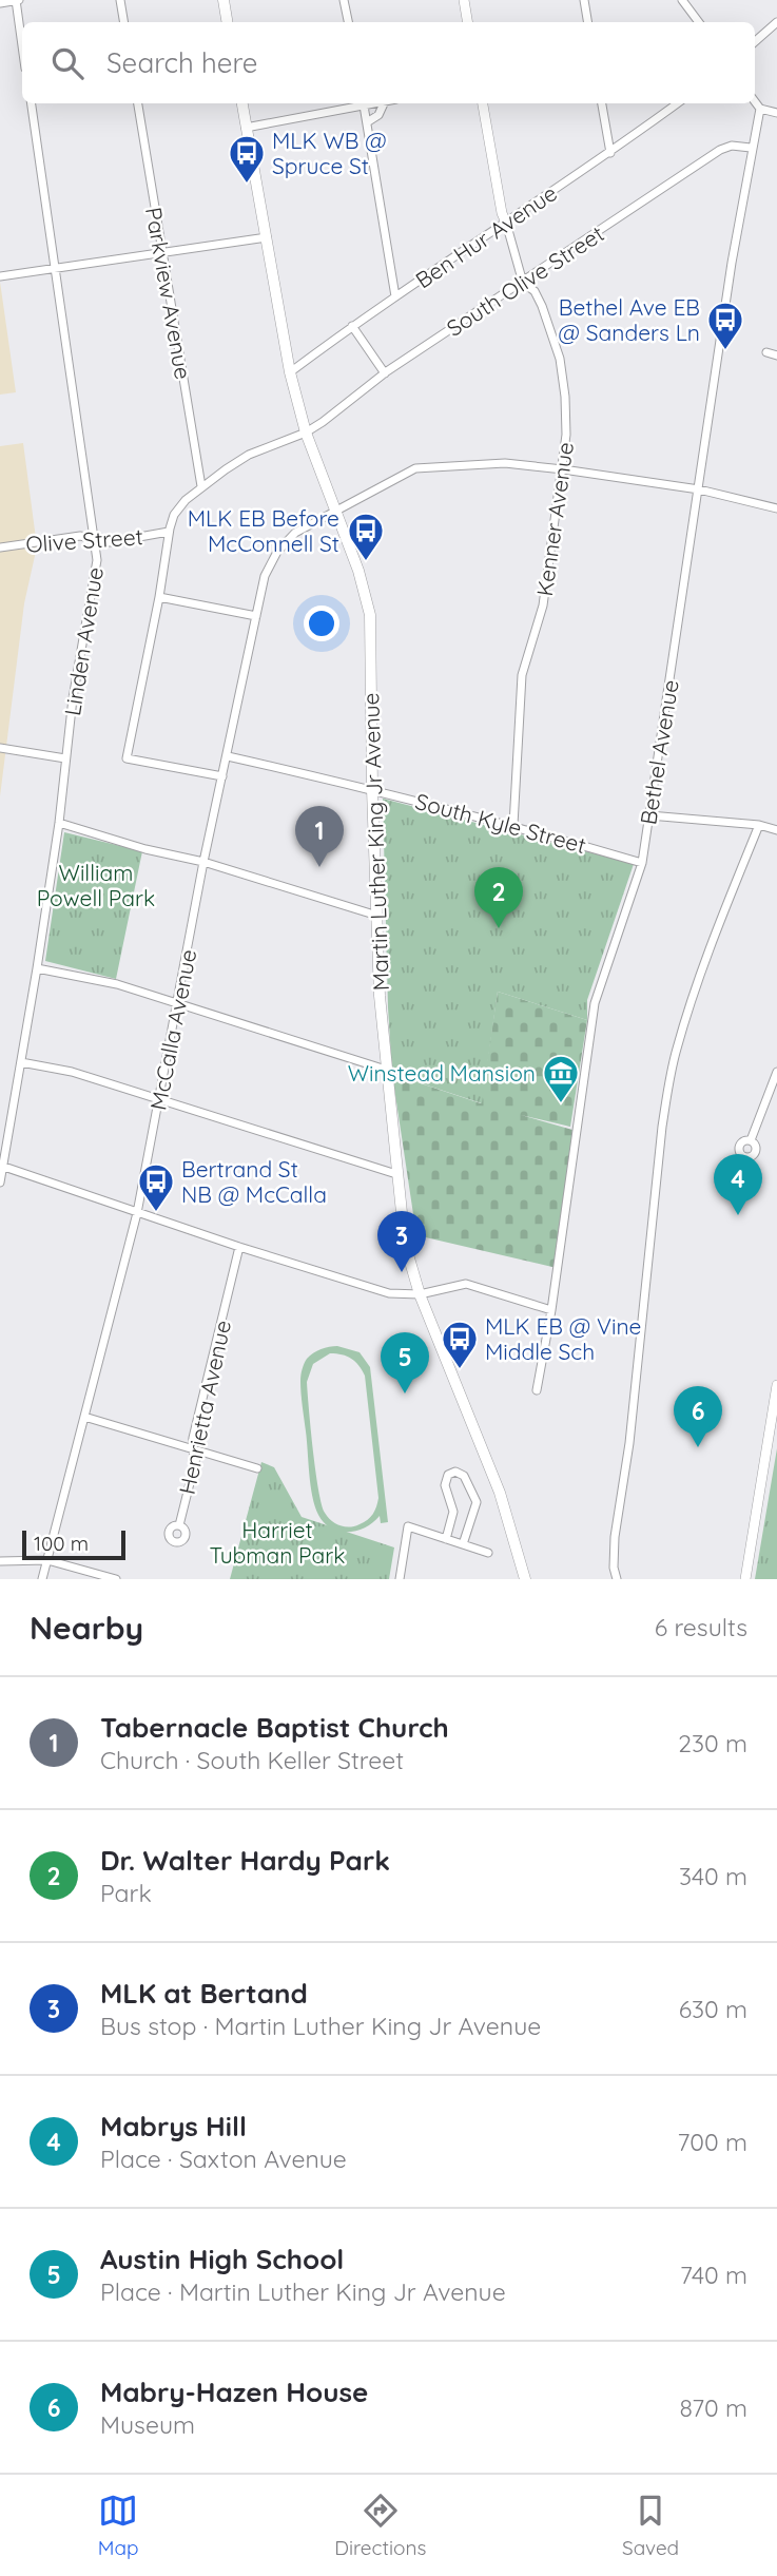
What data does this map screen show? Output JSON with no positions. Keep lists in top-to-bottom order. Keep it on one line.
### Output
{"streets":{"main road":["Martin Luther King Jr Avenue"],"street":["Ben Hur Avenue","South Olive Street","Parkview Avenue","Kenner Avenue","Olive Street","Linden Avenue","Bethel Avenue","South Kyle Street","McCalla Avenue","Henrietta Avenue"]},"crossings":[["Ben Hur Avenue","Kenner Avenue"],["Ben Hur Avenue","Martin Luther King Jr Avenue"],["South Olive Street","Kenner Avenue"],["South Olive Street","Bethel Avenue"],["South Olive Street","Martin Luther King Jr Avenue"],["Kenner Avenue","South Kyle Street"],["Kenner Avenue","McCalla Avenue"],["Olive Street","Linden Avenue"],["Bethel Avenue","South Kyle Street"],["Bethel Avenue","McCalla Avenue"],["South Kyle Street","Martin Luther King Jr Avenue"],["South Kyle Street","McCalla Avenue"],["Martin Luther King Jr Avenue","McCalla Avenue"]],"parks":["William Powell Park","Harriet Tubman Park"],"places":{"bus stop":["MLK WB @ Spruce St","Bethel Ave EB @ Sanders Ln","MLK EB Before McConnell St","Bertrand St NB @ McCalla","MLK EB @ Vine Middle Sch"],"museum":["Winstead Mansion"]},"scale_bar":"100 m","page":{"search":"Search here","pins":["1","2","4","3","5","6"],"scale":"100 m","heading":["Nearby","6 results"],"list":[{"mark":"1","name":"Tabernacle Baptist Church","note":"Church · South Keller Street","value":"230 m"},{"mark":"2","name":"Dr. Walter Hardy Park","note":"Park","value":"340 m"},{"mark":"3","name":"MLK at Bertand","note":"Bus stop · Martin Luther King Jr Avenue","value":"630 m"},{"mark":"4","name":"Mabrys Hill","note":"Place · Saxton Avenue","value":"700 m"},{"mark":"5","name":"Austin High School","note":"Place · Martin Luther King Jr Avenue","value":"740 m"},{"mark":"6","name":"Mabry-Hazen House","note":"Museum","value":"870 m"}],"nav":["Map","Directions","Saved"]}}
